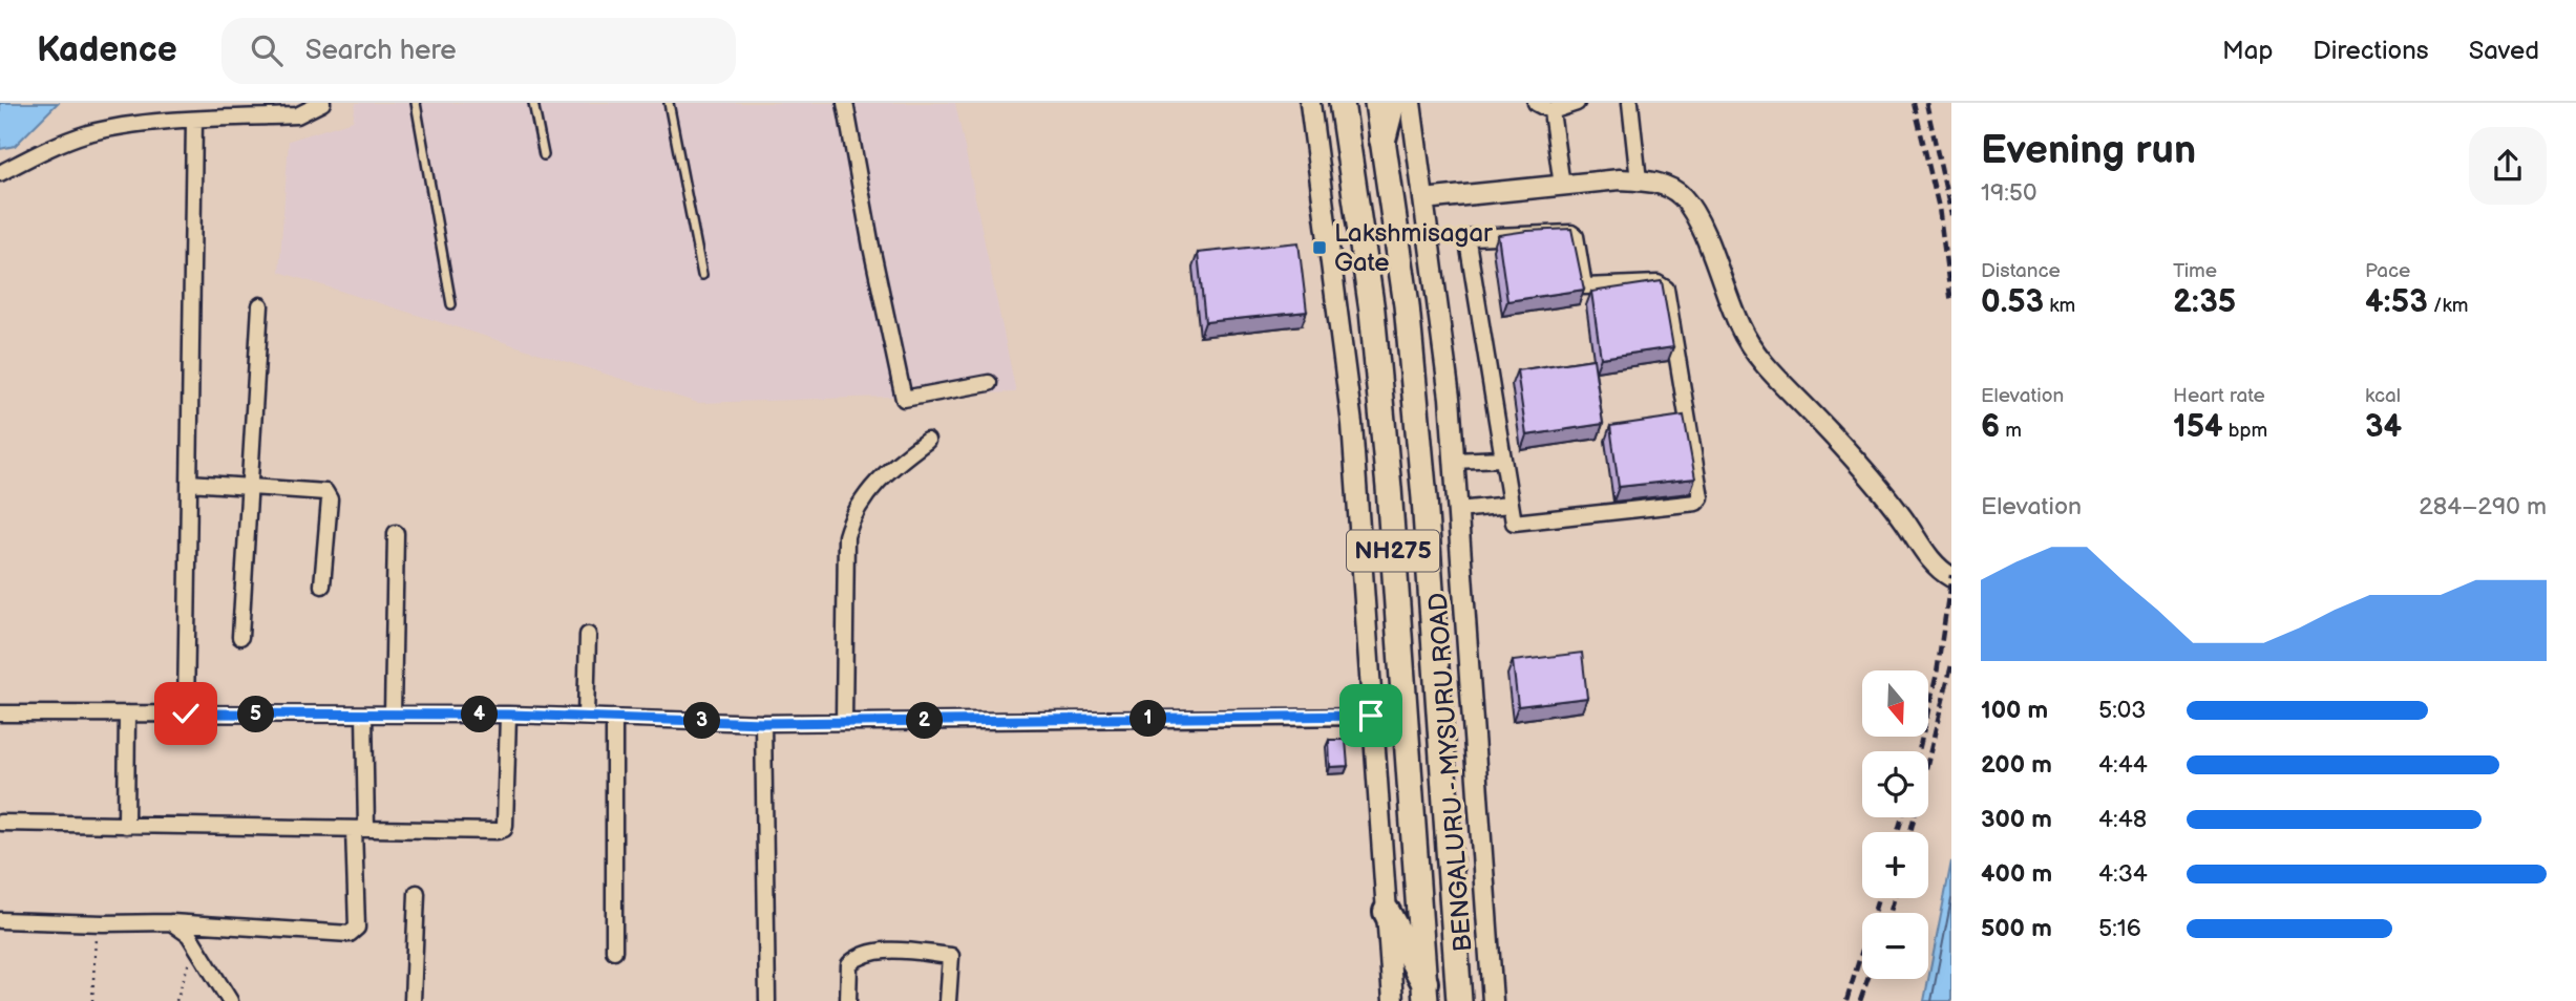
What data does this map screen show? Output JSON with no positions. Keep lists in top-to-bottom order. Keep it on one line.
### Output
{"streets":{"highway":["NH275"],"street":["BENGALURU - MYSURU ROAD"]},"places":{"transit":["Lakshmisagar Gate"]},"north":"bottom","page":{"header":"Kadence","search":"Search here","nav":["Map","Directions","Saved"],"heading":["Evening run","19:50"],"stats":[["Distance","0.53 km"],["Time","2:35"],["Pace","4:53 /km"],["Elevation","6 m"],["Heart rate","154 bpm"],["kcal","34"]],"chart":["Elevation","284–290 m"],"map_buttons":["+","−"],"list":[{"name":"100 m","note":"5:03"},{"name":"200 m","note":"4:44"},{"name":"300 m","note":"4:48"},{"name":"400 m","note":"4:34"},{"name":"500 m","note":"5:16"}],"pins":["4","5","1","2","3"]}}
